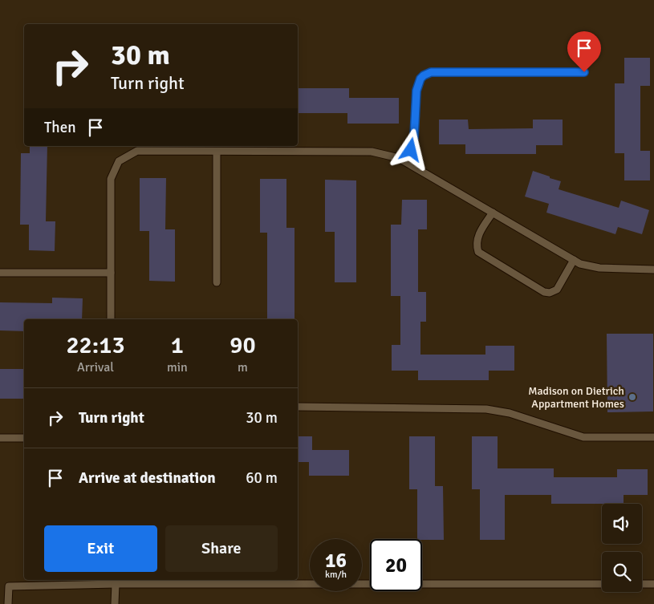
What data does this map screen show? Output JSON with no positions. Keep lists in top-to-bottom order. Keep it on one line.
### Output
{"places":["Madison on Dietrich Appartment Homes"],"page":{"turn":["30 m","Turn right"],"then":"Then","eta":["22:13","Arrival","1","min","90","m"],"list":[{"name":"Turn right","value":"30 m"},{"name":"Arrive at destination","value":"60 m"}],"buttons":["Exit","Share"],"speed":"16 km/h","limit":"20"}}
